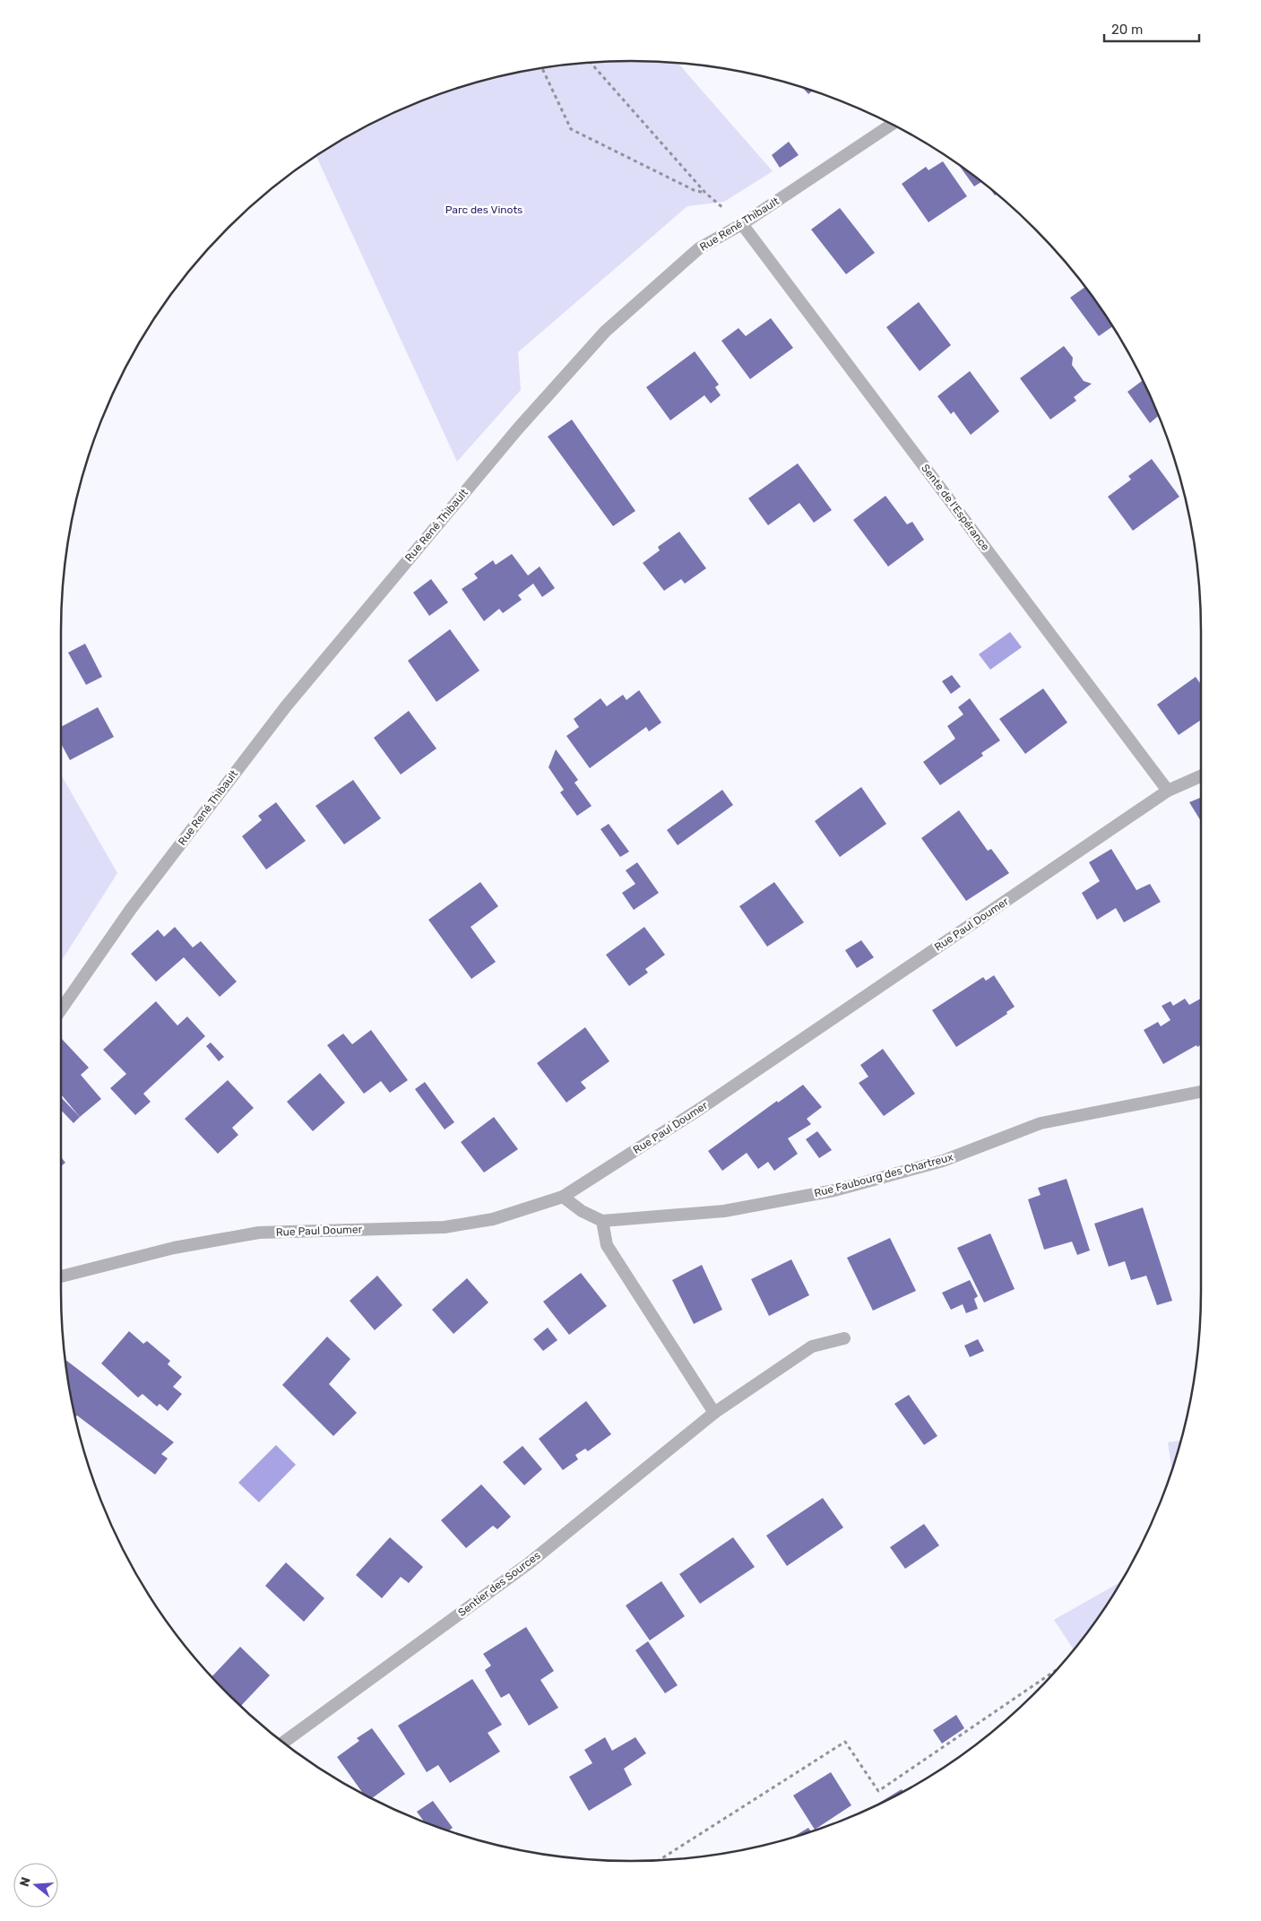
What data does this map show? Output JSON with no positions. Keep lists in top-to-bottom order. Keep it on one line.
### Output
{"streets":{"street":["Rue René Thibault","Sente de l'Espérance","Rue Paul Doumer","Rue Faubourg des Chartreux","Sentier des Sources"]},"crossings":[["Rue René Thibault","Sente de l'Espérance"],["Sente de l'Espérance","Rue Paul Doumer"]],"parks":["Parc des Vinots"],"scale_bar":"20 m","north":"left"}
